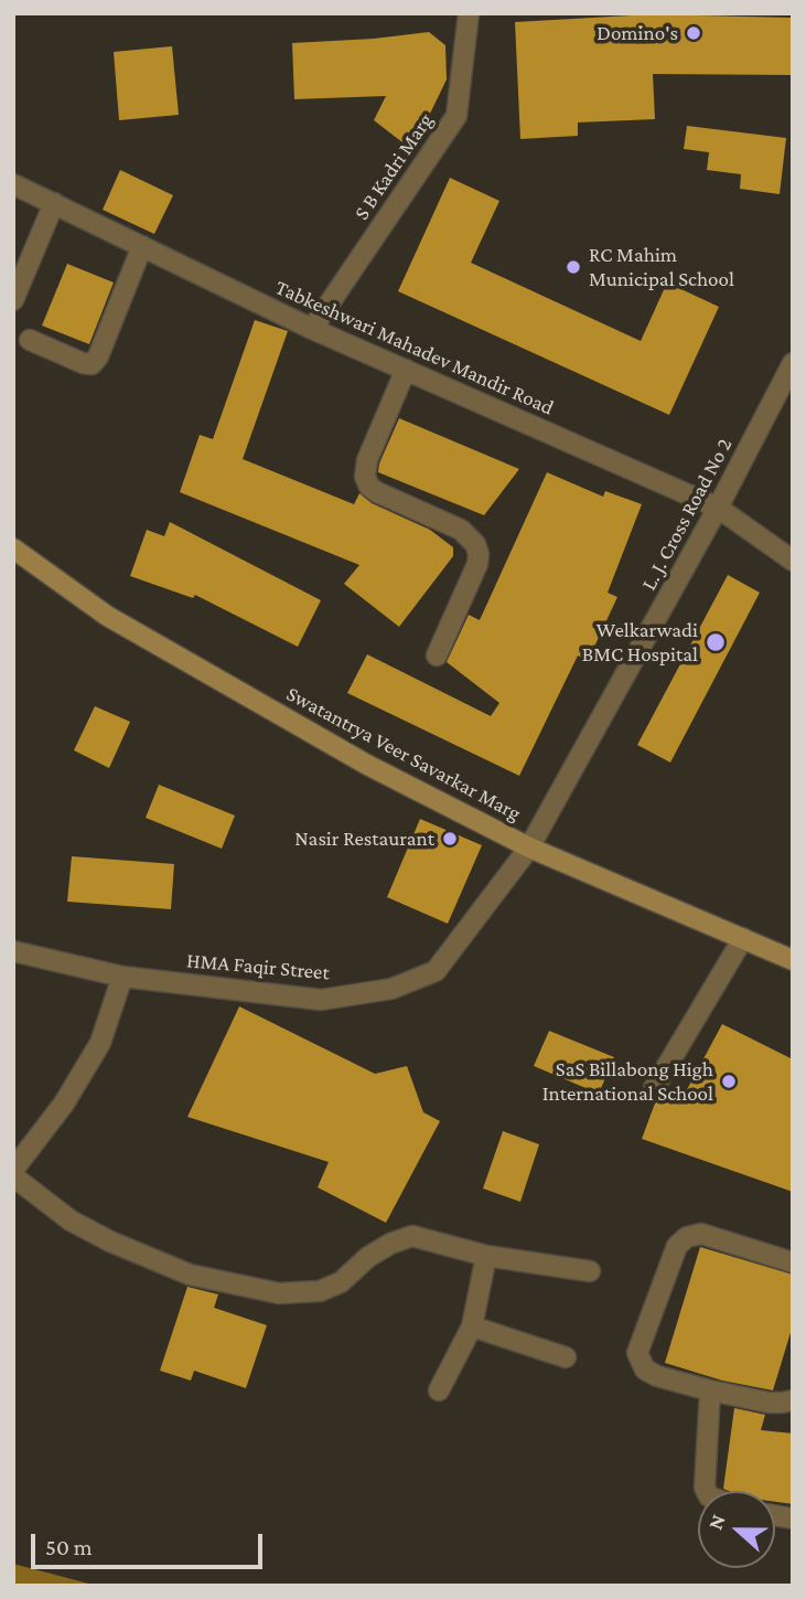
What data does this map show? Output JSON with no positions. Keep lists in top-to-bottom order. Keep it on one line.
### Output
{"streets":{"street":["S B Kadri Marg","Tabkeshwari Mahadev Mandir Road","L. J. Cross Road No 2","Swatantrya Veer Savarkar Marg","HMA Faqir Street"]},"crossings":[["S B Kadri Marg","Tabkeshwari Mahadev Mandir Road"],["Tabkeshwari Mahadev Mandir Road","L. J. Cross Road No 2"],["L. J. Cross Road No 2","Swatantrya Veer Savarkar Marg"],["L. J. Cross Road No 2","HMA Faqir Street"],["Swatantrya Veer Savarkar Marg","HMA Faqir Street"]],"places":["Domino's","RC Mahim Municipal School","Welkarwadi BMC Hospital","Nasir Restaurant","SaS Billabong High International School"],"scale_bar":"50 m","north":"left"}
